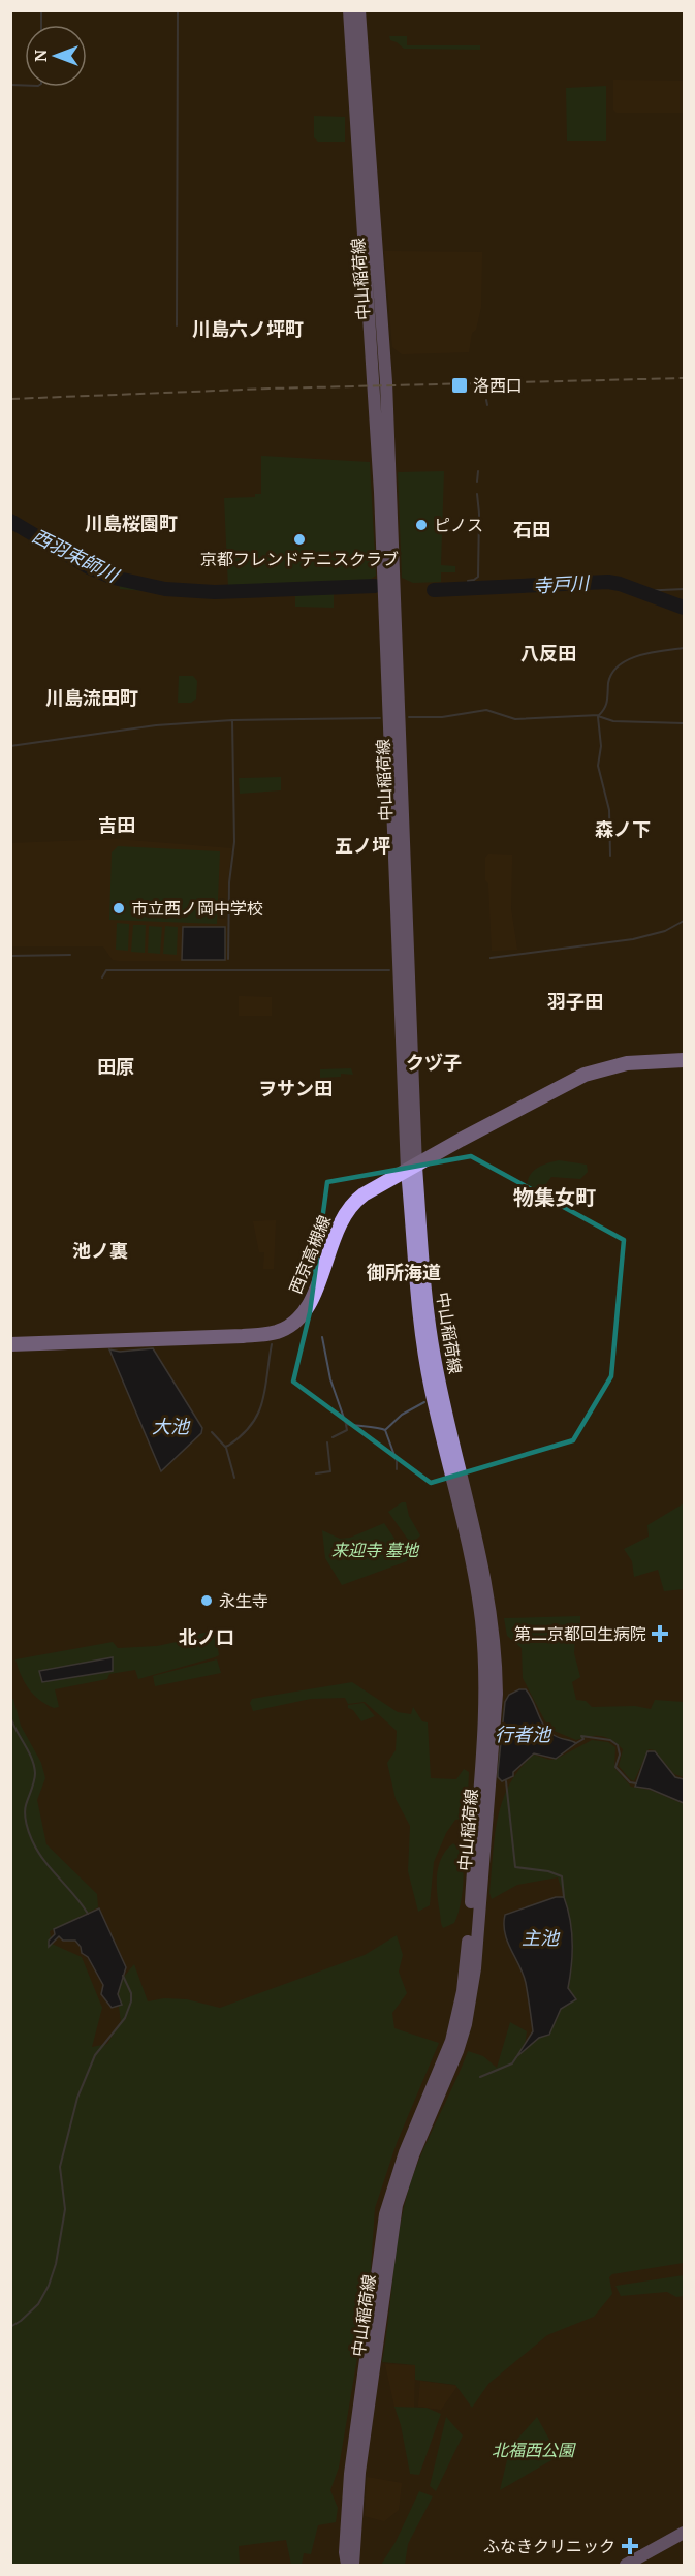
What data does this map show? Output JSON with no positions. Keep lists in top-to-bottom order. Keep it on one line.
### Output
{"streets":{"main road":["中山稲荷線","西京高槻線"]},"crossings":[["中山稲荷線","西京高槻線"]],"districts":["川島六ノ坪町","川島桜園町","石田","八反田","川島流田町","吉田","森ノ下","五ノ坪","羽子田","クヅ子","田原","ヲサン田","物集女町","池ノ裏","御所海道","北ノ口"],"water":["西羽束師川","寺戸川","大池","行者池","主池"],"parks":["来迎寺 墓地","北福西公園"],"places":{"transit":["洛西口"],"other":["ピノス","京都フレンドテニスクラブ","市立西ノ岡中学校","永生寺"],"health":["第二京都回生病院","ふなきクリニック"]},"north":"left"}
